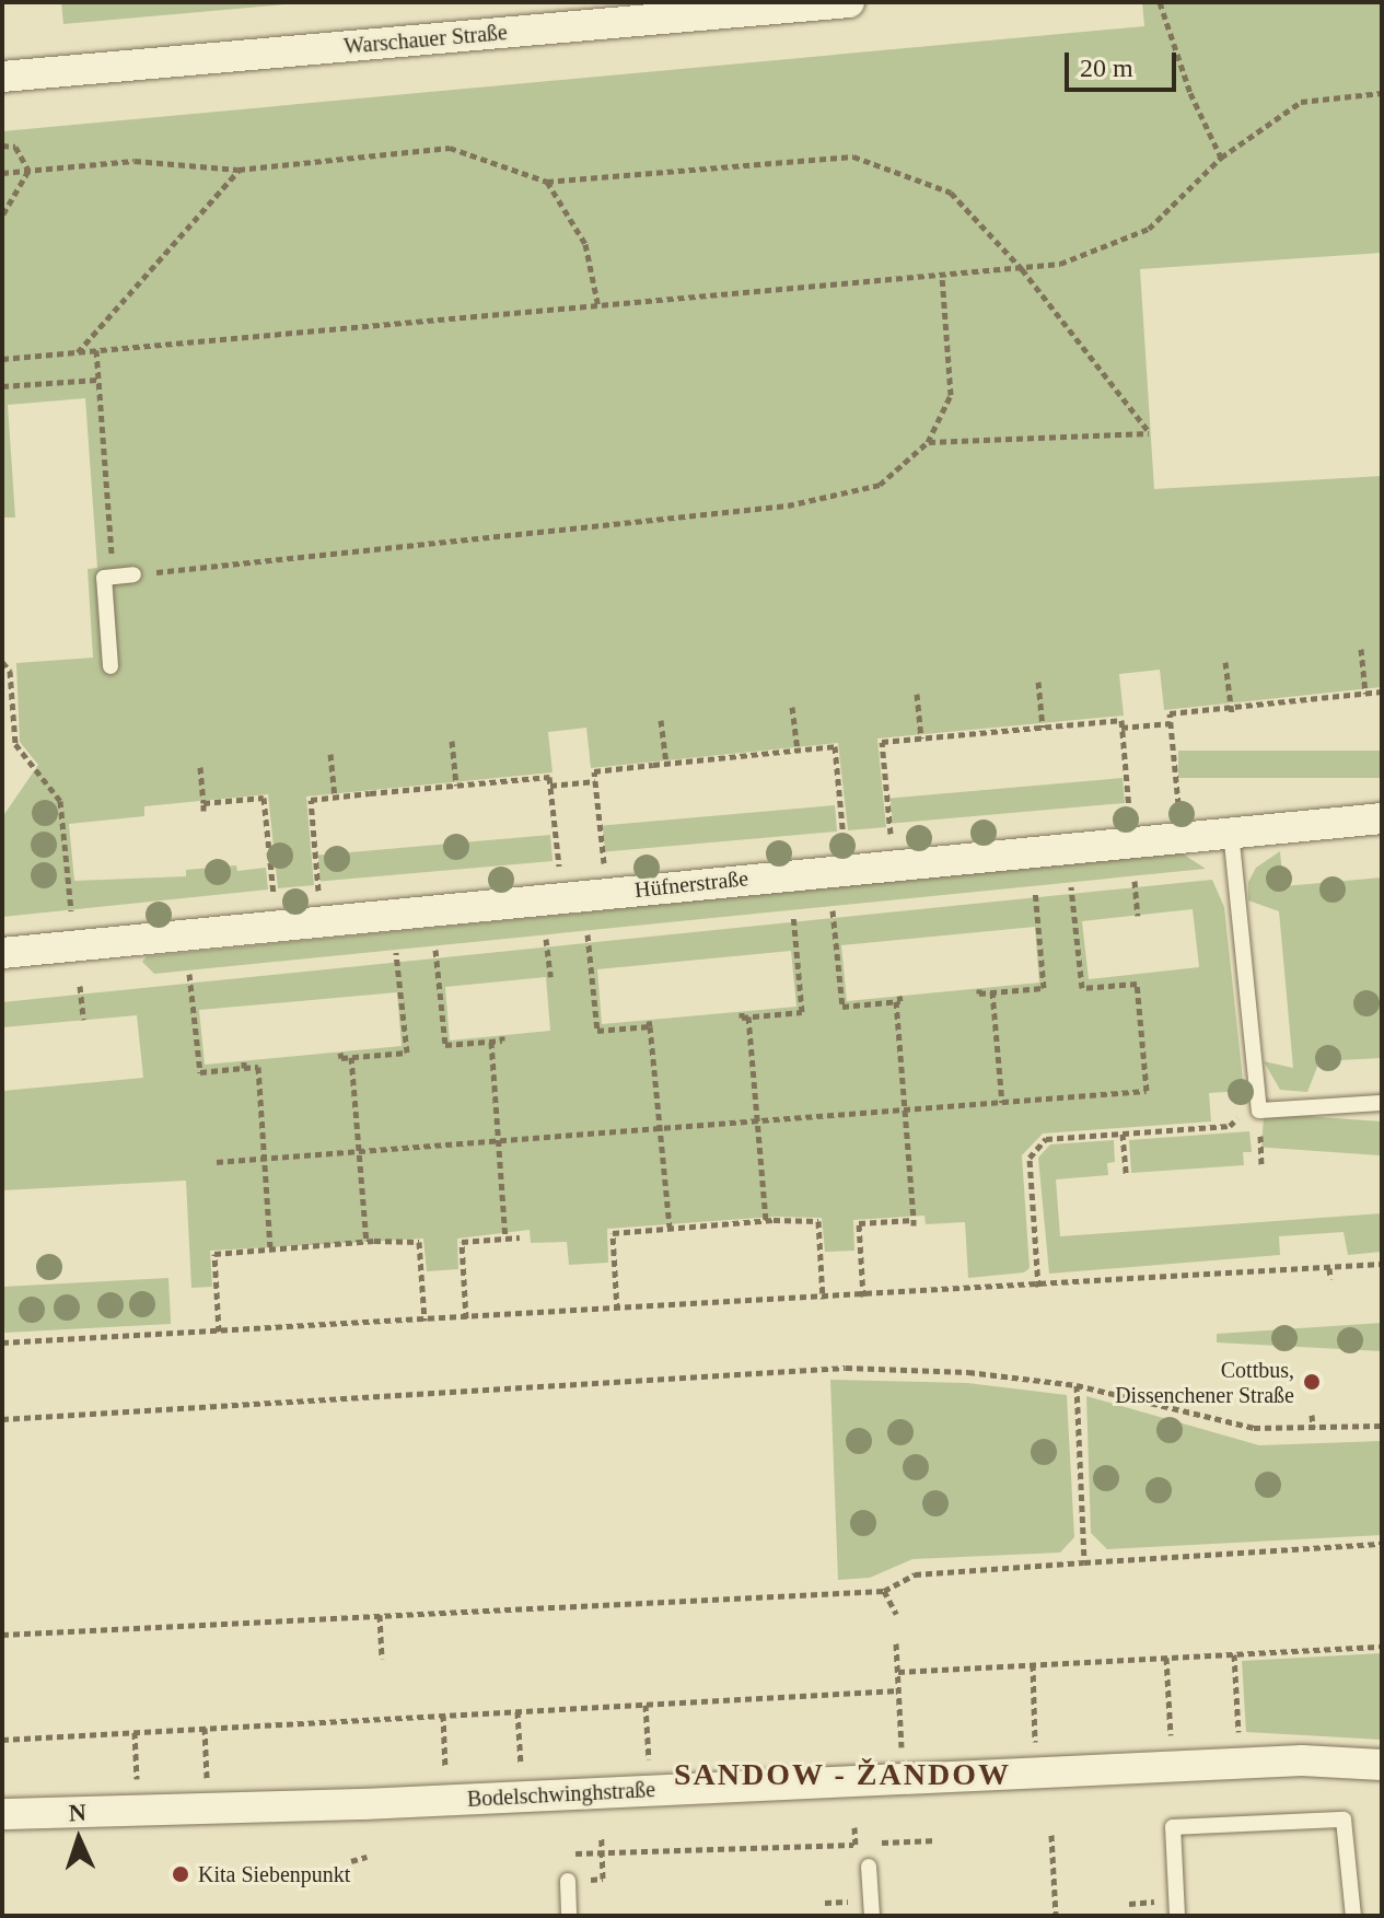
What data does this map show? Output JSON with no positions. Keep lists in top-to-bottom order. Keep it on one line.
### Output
{"streets":{"street":["Warschauer Straße","Hüfnerstraße","Bodelschwinghstraße"]},"districts":["SANDOW - ŽANDOW"],"places":["Cottbus, Dissenchener Straße","Kita Siebenpunkt"],"scale_bar":"20 m","north":"top"}
